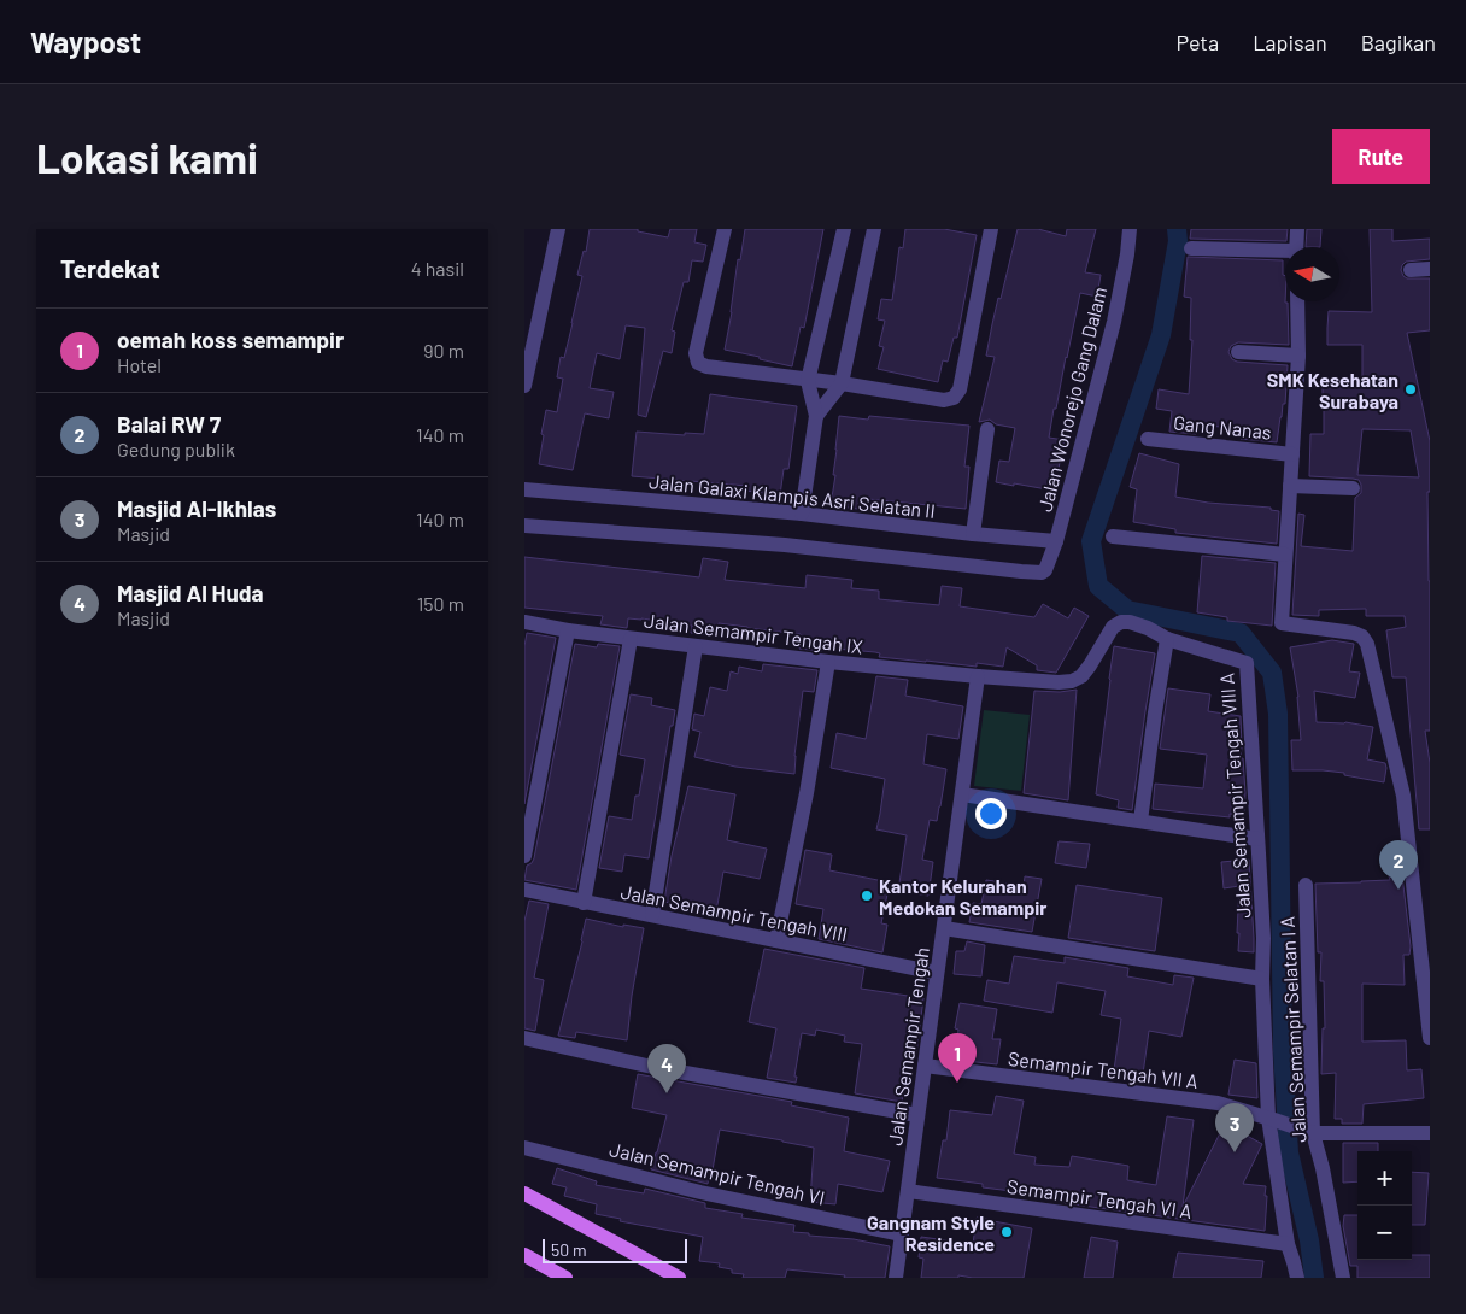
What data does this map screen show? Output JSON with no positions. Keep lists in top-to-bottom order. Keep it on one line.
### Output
{"streets":{"street":["Jalan Wonorejo Gang Dalam","Gang Nanas","Jalan Galaxi Klampis Asri Selatan II","Jalan Semampir Tengah IX","Jalan Semampir Tengah VIII A","Jalan Semampir Tengah VIII","Jalan Semampir Selatan I A","Jalan Semampir Tengah","Semampir Tengah VII A","Jalan Semampir Tengah VI","Semampir Tengah VI A"]},"crossings":[["Jalan Wonorejo Gang Dalam","Jalan Galaxi Klampis Asri Selatan II"],["Jalan Semampir Tengah IX","Jalan Semampir Tengah VIII A"],["Jalan Semampir Tengah IX","Jalan Semampir Tengah"],["Jalan Semampir Tengah VIII A","Jalan Semampir Tengah"],["Jalan Semampir Tengah VIII A","Semampir Tengah VII A"],["Jalan Semampir Tengah VIII A","Semampir Tengah VI A"],["Jalan Semampir Tengah VIII","Jalan Semampir Tengah"],["Jalan Semampir Selatan I A","Semampir Tengah VII A"],["Jalan Semampir Tengah","Semampir Tengah VII A"],["Jalan Semampir Tengah","Jalan Semampir Tengah VI"],["Jalan Semampir Tengah","Semampir Tengah VI A"]],"places":["SMK Kesehatan Surabaya","Kantor Kelurahan Medokan Semampir","Gangnam Style Residence"],"scale_bar":"50 m","north":"left","page":{"header":"Waypost","nav":["Peta","Lapisan","Bagikan"],"buttons":"Rute","title":"Lokasi kami","heading":["Terdekat","4 hasil"],"list":[{"mark":"1","name":"oemah koss semampir","note":"Hotel","value":"90 m"},{"mark":"2","name":"Balai RW 7","note":"Gedung publik","value":"140 m"},{"mark":"3","name":"Masjid Al-Ikhlas","note":"Masjid","value":"140 m"},{"mark":"4","name":"Masjid Al Huda","note":"Masjid","value":"150 m"}],"pins":["2","1","4","3"],"map_buttons":["+","−"],"scale":"50 m"}}
